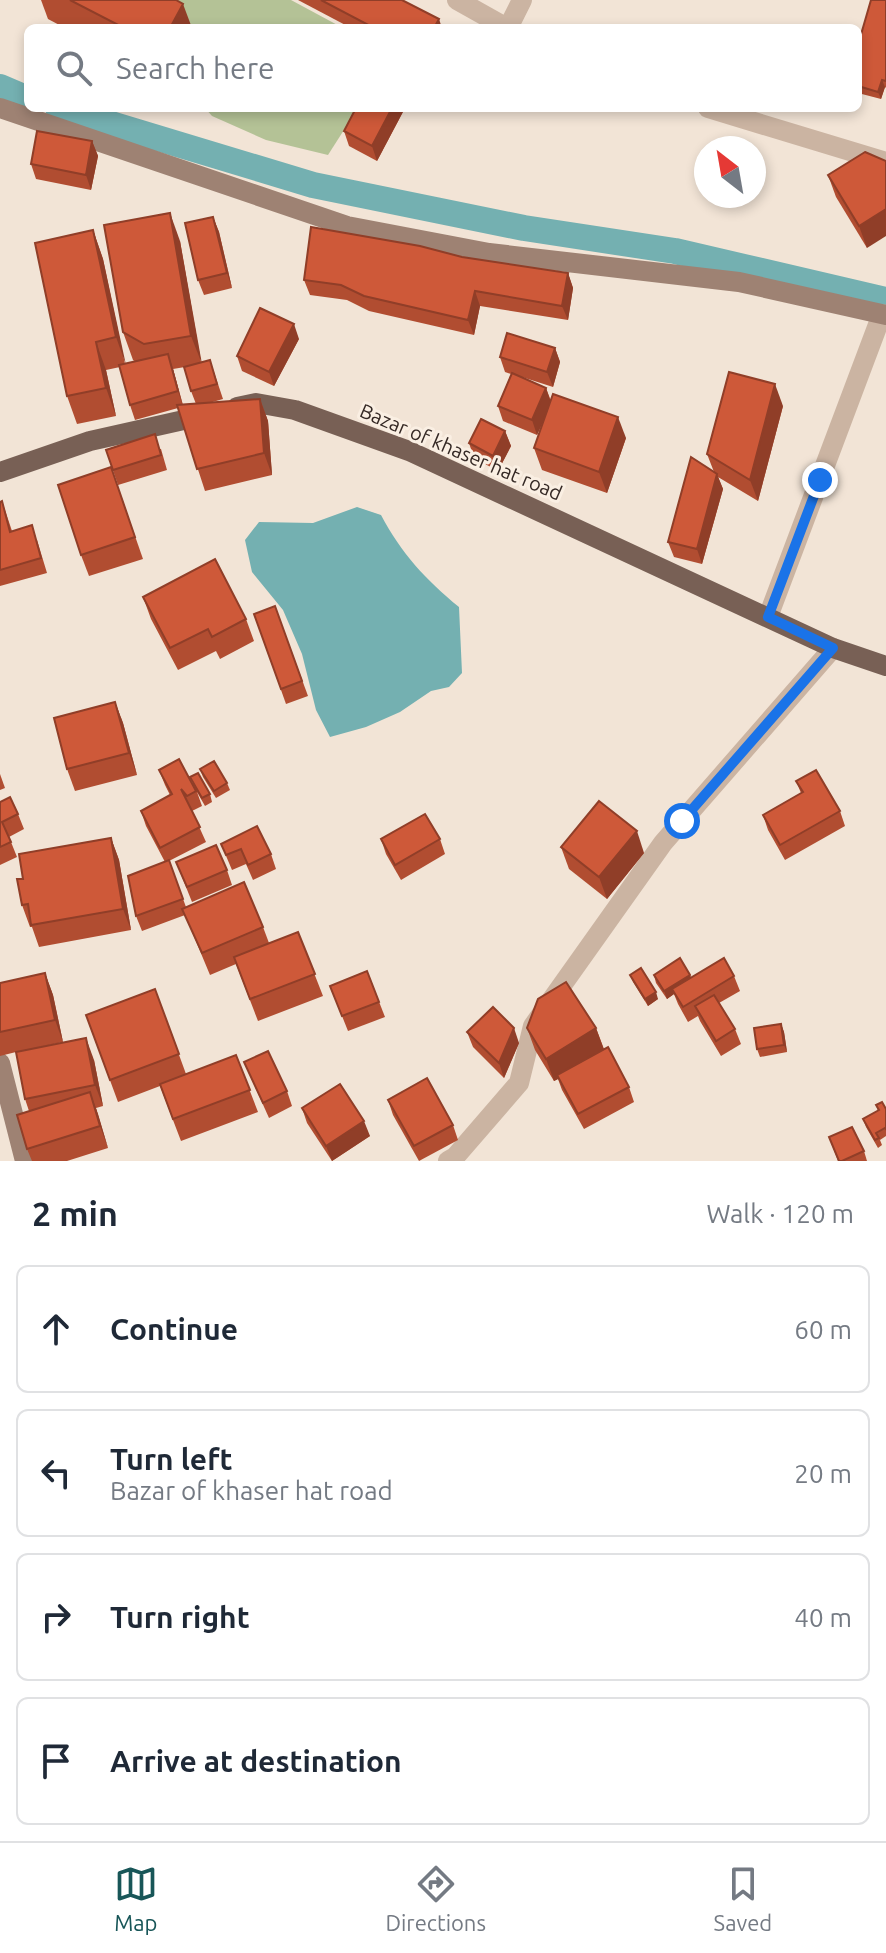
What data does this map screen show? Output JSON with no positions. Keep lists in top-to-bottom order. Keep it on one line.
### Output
{"streets":{"main road":["Bazar of khaser hat road"]},"north":"top left","page":{"search":"Search here","heading":["2 min","Walk · 120 m"],"list":[["Continue","60 m"],["Turn left","Bazar of khaser hat road","20 m"],["Turn right","40 m"],"Arrive at destination"],"nav":["Map","Directions","Saved"]}}
